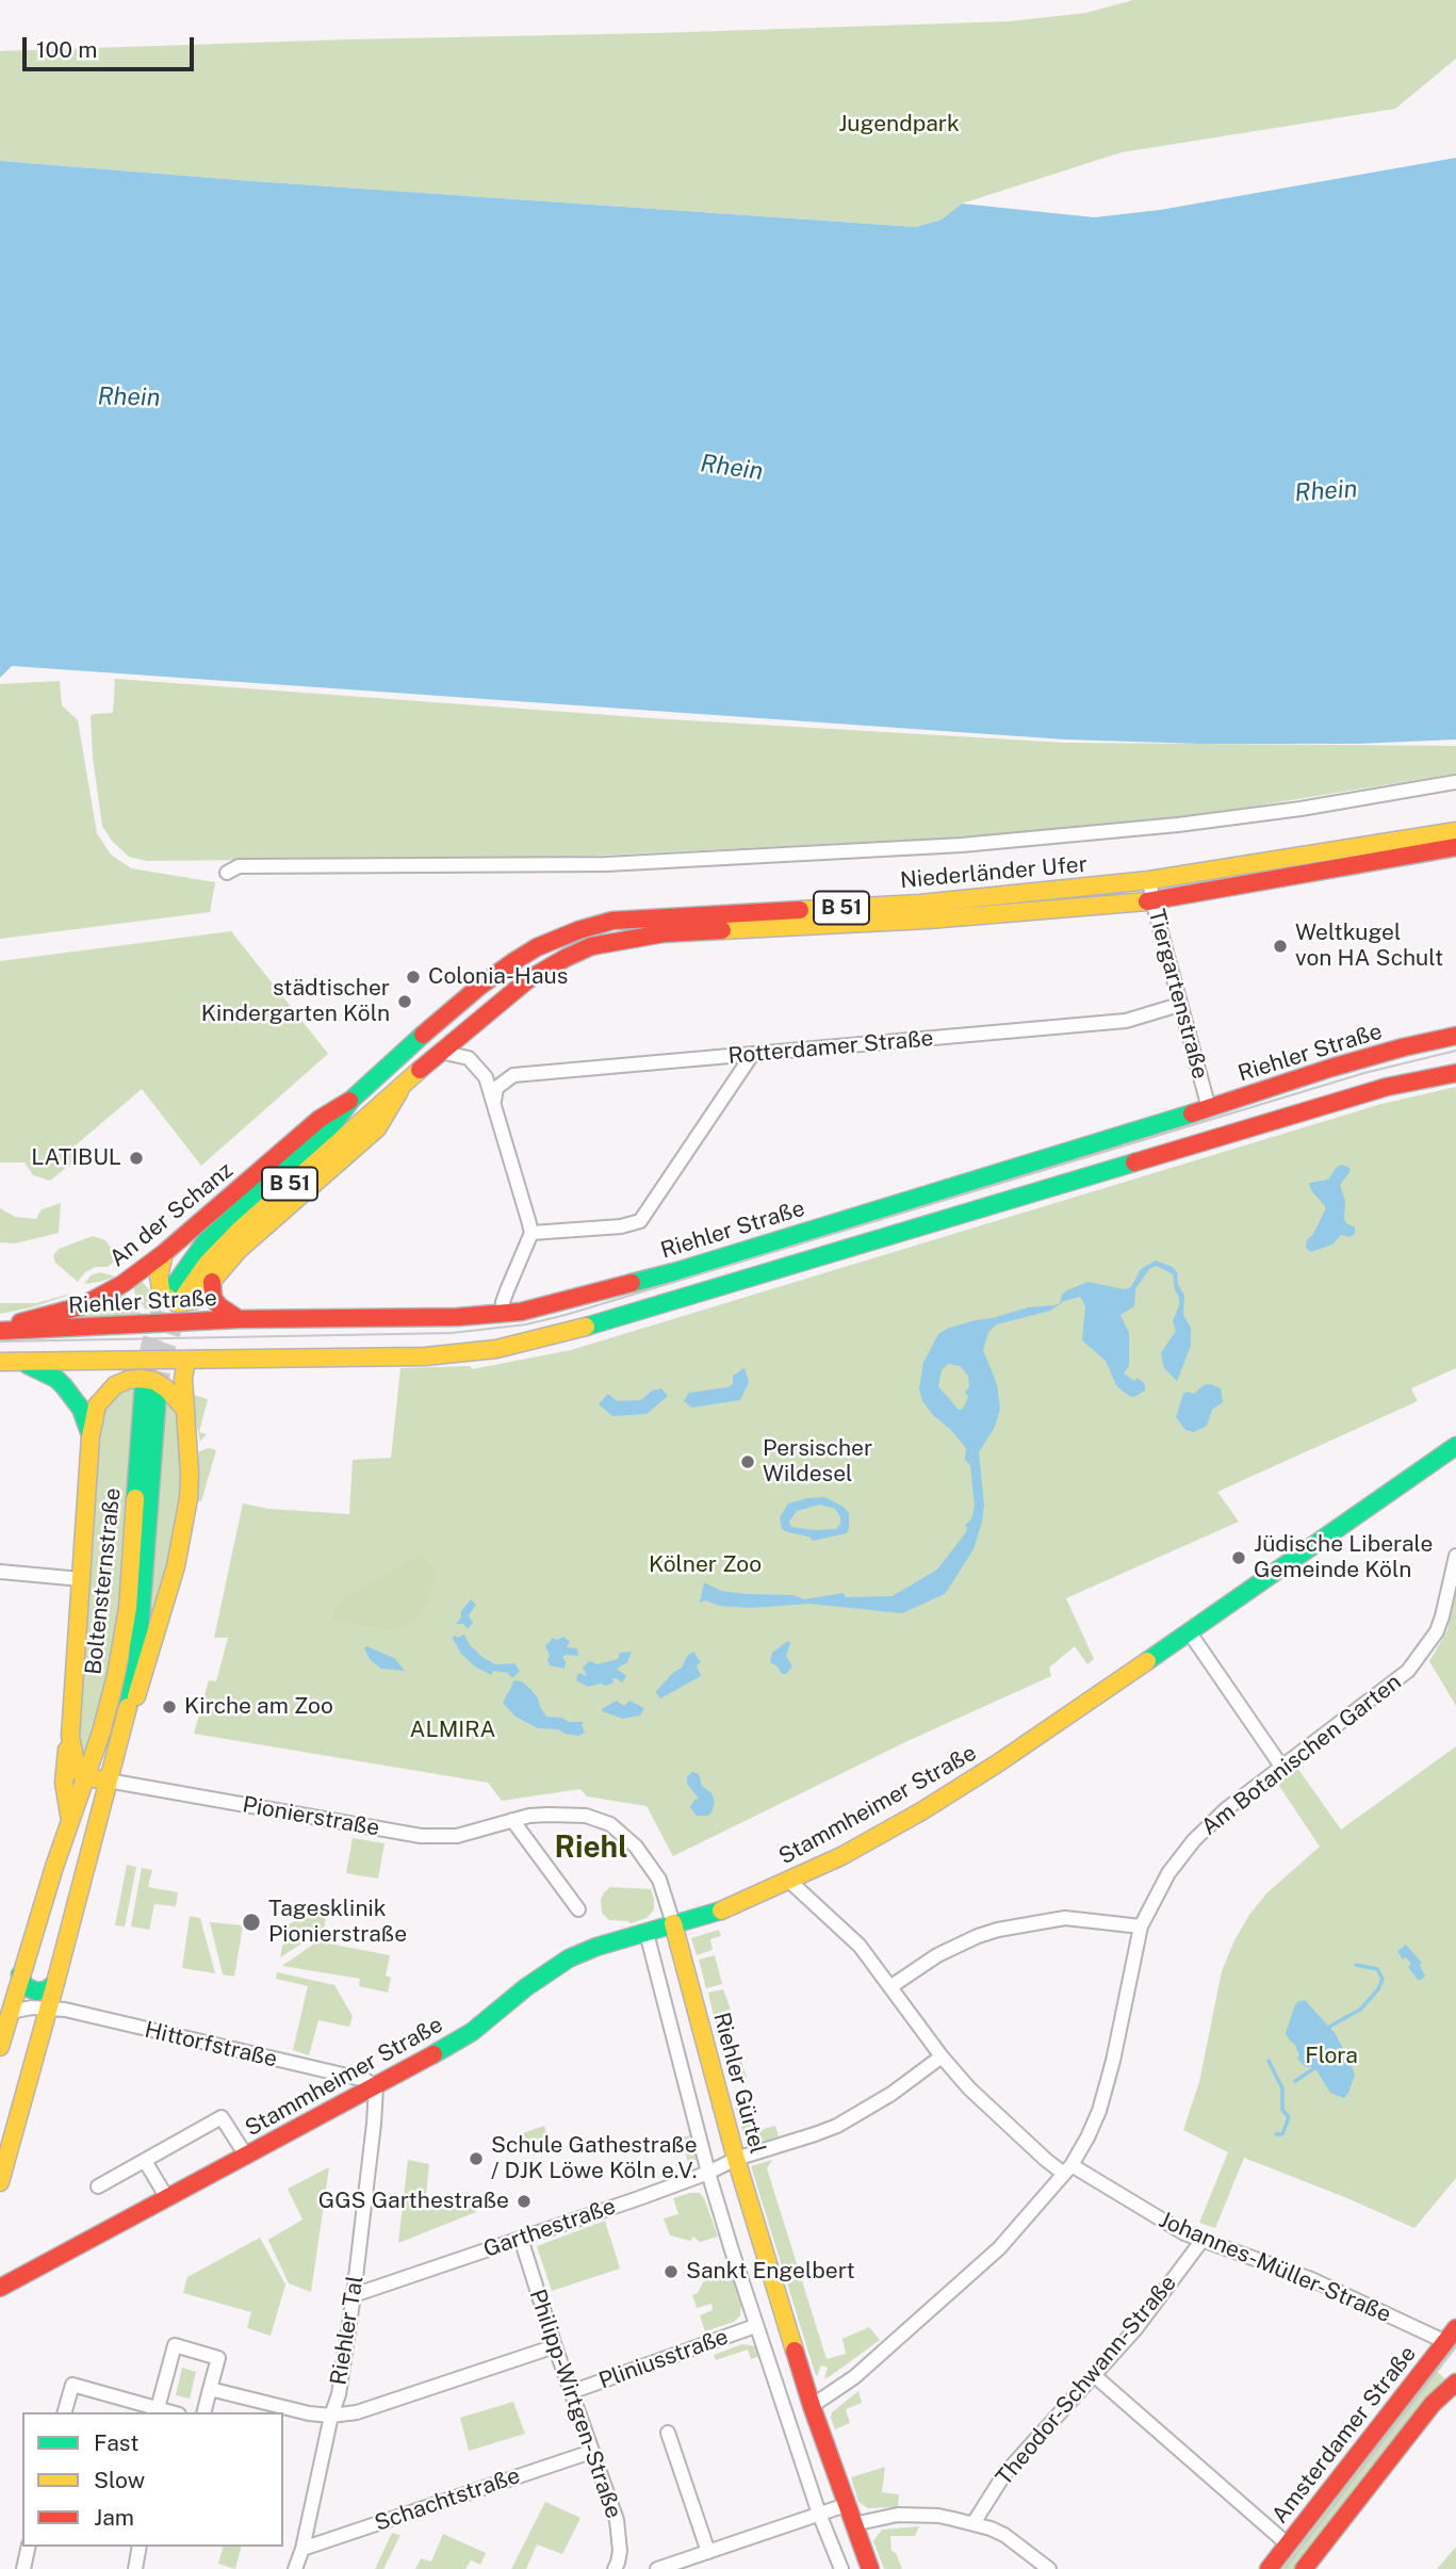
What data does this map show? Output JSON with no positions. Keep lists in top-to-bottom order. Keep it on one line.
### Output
{"streets":{"main road":["Niederländer Ufer","B 51","Riehler Straße","An der Schanz","Boltensternstraße","Stammheimer Straße","Riehler Gürtel","Amsterdamer Straße"],"street":["Tiergartenstraße","Rotterdamer Straße","Am Botanischen Garten","Pionierstraße","Hittorfstraße","Garthestraße","Johannes-Müller-Straße","Riehler Tal","Pliniusstraße","Theodor-Schwann-Straße","Philipp-Wirtgen-Straße","Schachtstraße"]},"crossings":[["Niederländer Ufer","Tiergartenstraße"],["Niederländer Ufer","An der Schanz"],["Tiergartenstraße","Rotterdamer Straße"],["Tiergartenstraße","Riehler Straße"],["Riehler Straße","An der Schanz"],["Boltensternstraße","Pionierstraße"],["Boltensternstraße","Hittorfstraße"],["Am Botanischen Garten","Riehler Gürtel"],["Am Botanischen Garten","Johannes-Müller-Straße"],["Stammheimer Straße","Hittorfstraße"],["Stammheimer Straße","Riehler Gürtel"],["Stammheimer Straße","Johannes-Müller-Straße"],["Stammheimer Straße","Riehler Tal"],["Pionierstraße","Riehler Gürtel"],["Hittorfstraße","Riehler Tal"],["Riehler Gürtel","Garthestraße"],["Garthestraße","Johannes-Müller-Straße"],["Garthestraße","Riehler Tal"],["Garthestraße","Philipp-Wirtgen-Straße"],["Johannes-Müller-Straße","Theodor-Schwann-Straße"],["Johannes-Müller-Straße","Amsterdamer Straße"],["Riehler Tal","Schachtstraße"],["Pliniusstraße","Philipp-Wirtgen-Straße"],["Philipp-Wirtgen-Straße","Schachtstraße"]],"districts":["Riehl"],"water":["Rhein"],"parks":["Jugendpark","Kölner Zoo","ALMIRA","Flora"],"places":["Weltkugel von HA Schult","Colonia-Haus","städtischer Kindergarten Köln","LATIBUL","Persischer Wildesel","Jüdische Liberale Gemeinde Köln","Kirche am Zoo","Tagesklinik Pionierstraße","Schule Gathestraße / DJK Löwe Köln e.V.","GGS Garthestraße","Sankt Engelbert"],"legend":["Fast","Slow","Jam"],"scale_bar":"100 m"}
